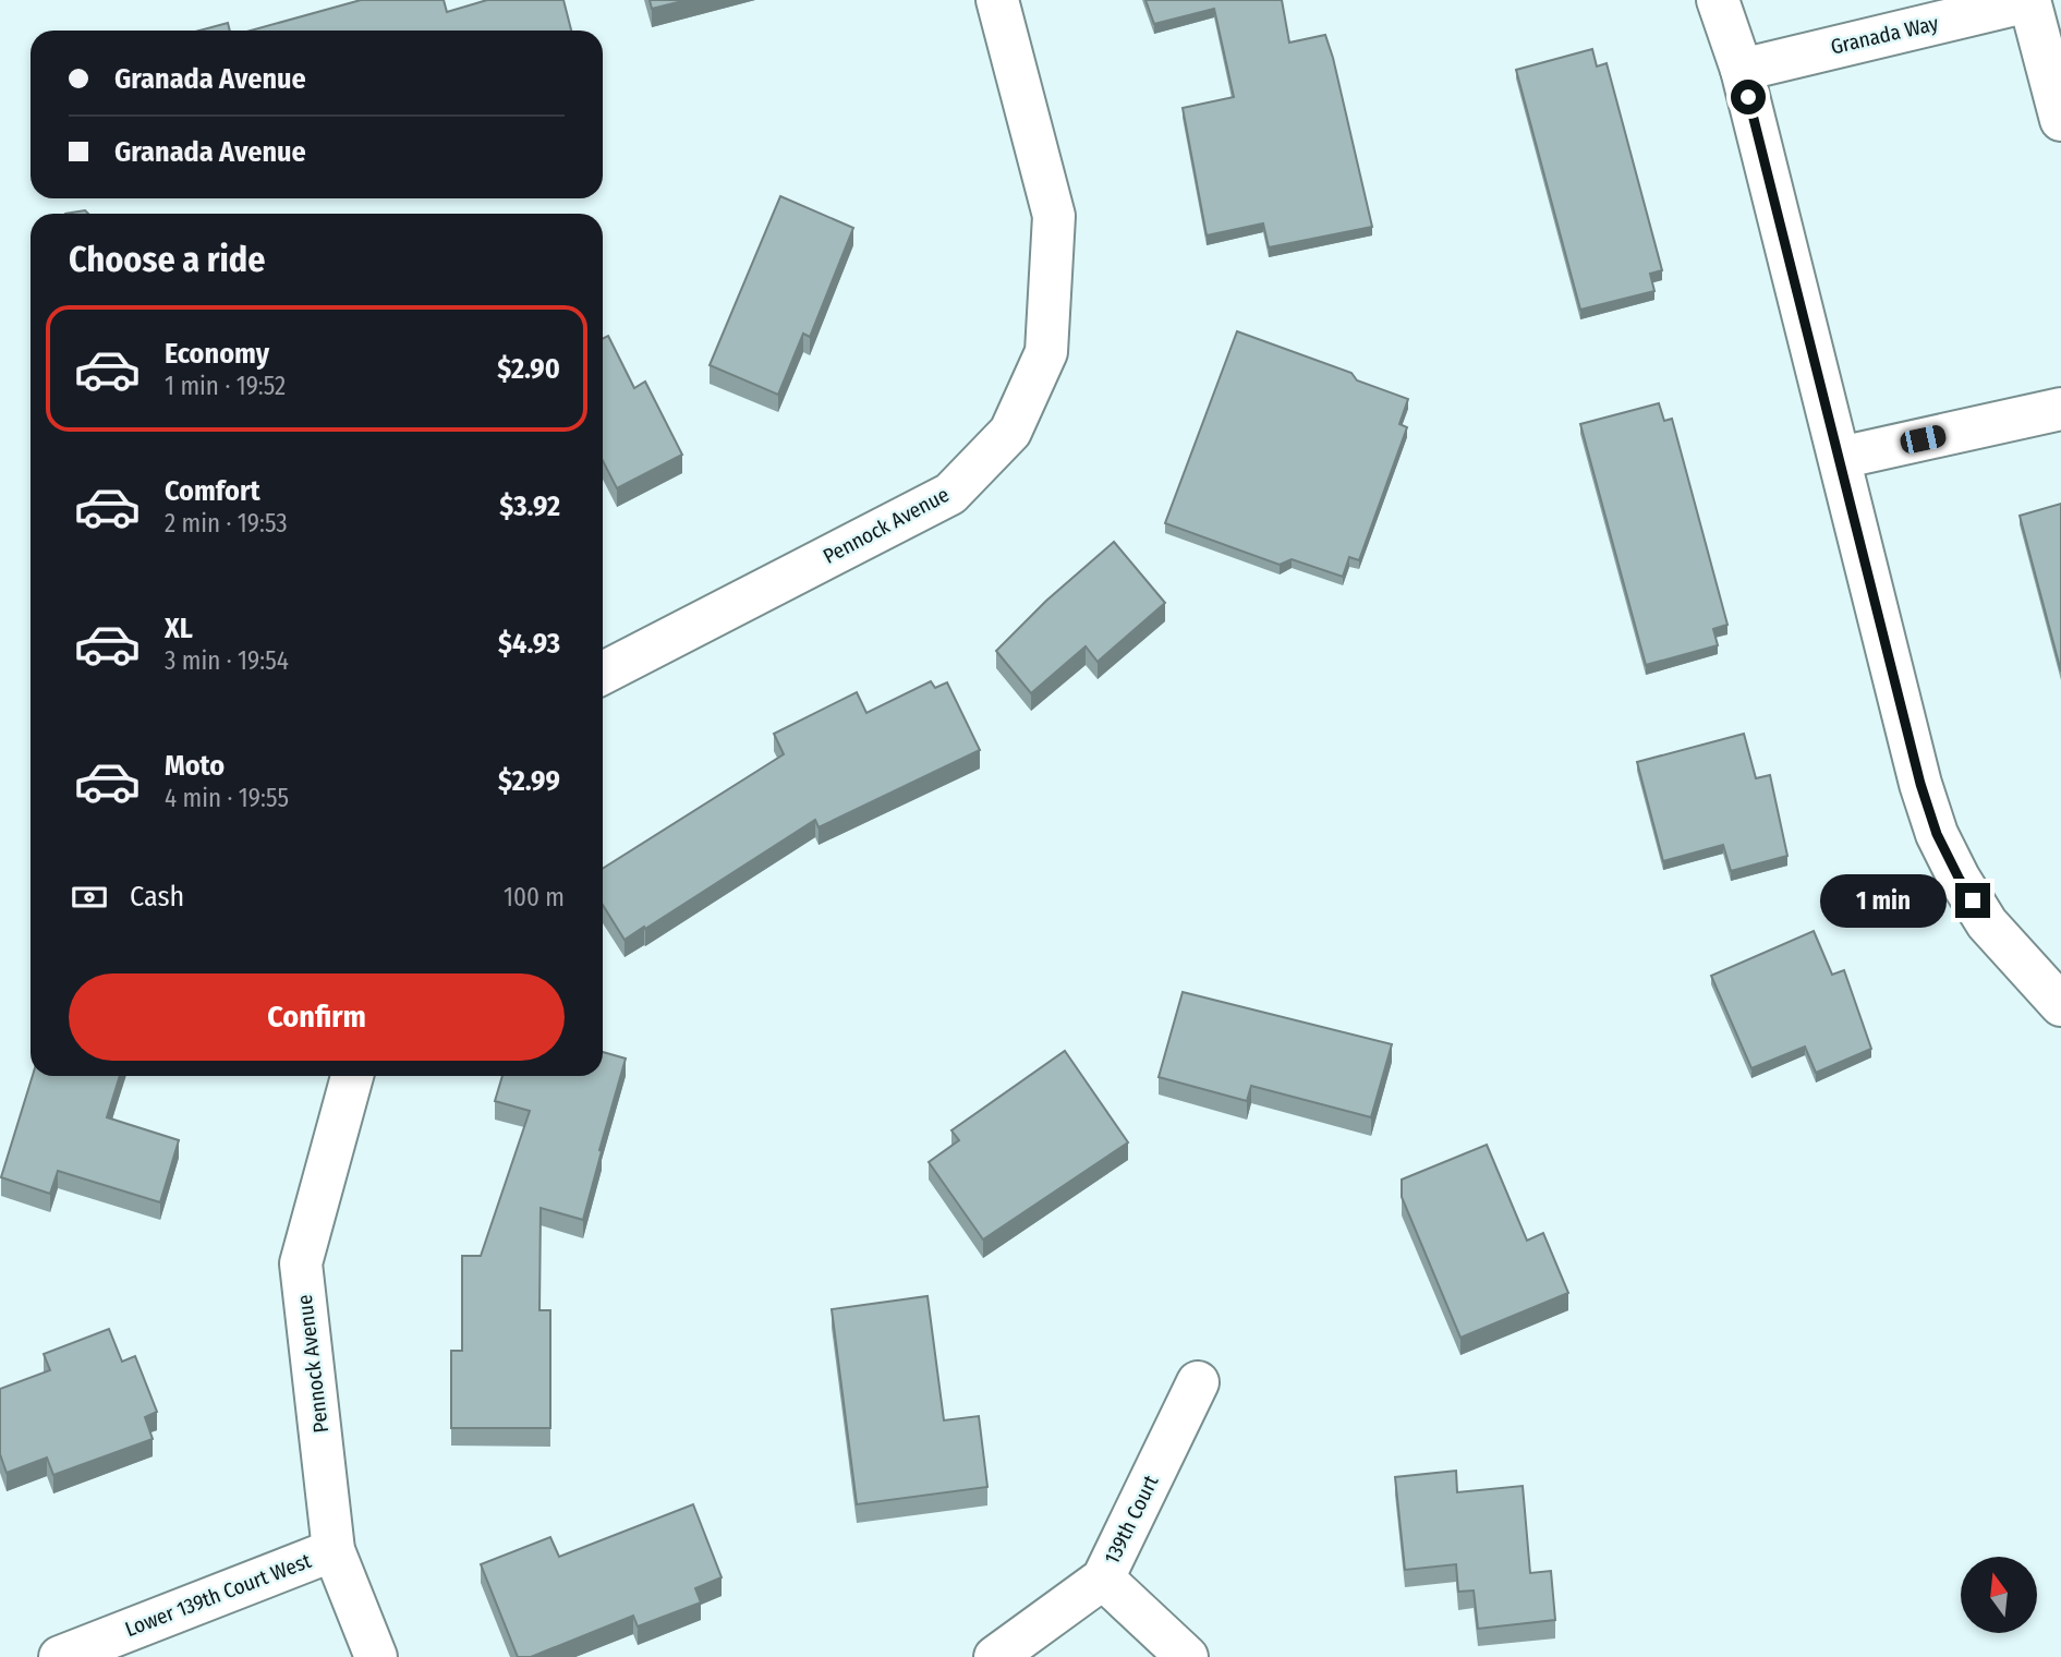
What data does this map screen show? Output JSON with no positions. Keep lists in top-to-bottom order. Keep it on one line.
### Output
{"streets":{"street":["Granada Way","Pennock Avenue","139th Court","Lower 139th Court West"]},"crossings":[["Pennock Avenue","Lower 139th Court West"]],"north":"top","page":{"banner":["Granada Avenue","Granada Avenue"],"heading":"Choose a ride","list":[{"name":"Economy","note":"1 min · 19:52","value":"$2.90"},{"name":"Comfort","note":"2 min · 19:53","value":"$3.92"},{"name":"XL","note":"3 min · 19:54","value":"$4.93"},{"name":"Moto","note":"4 min · 19:55","value":"$2.99"}],"pay":["Cash","100 m"],"bubble":"1 min","buttons":"Confirm"}}
